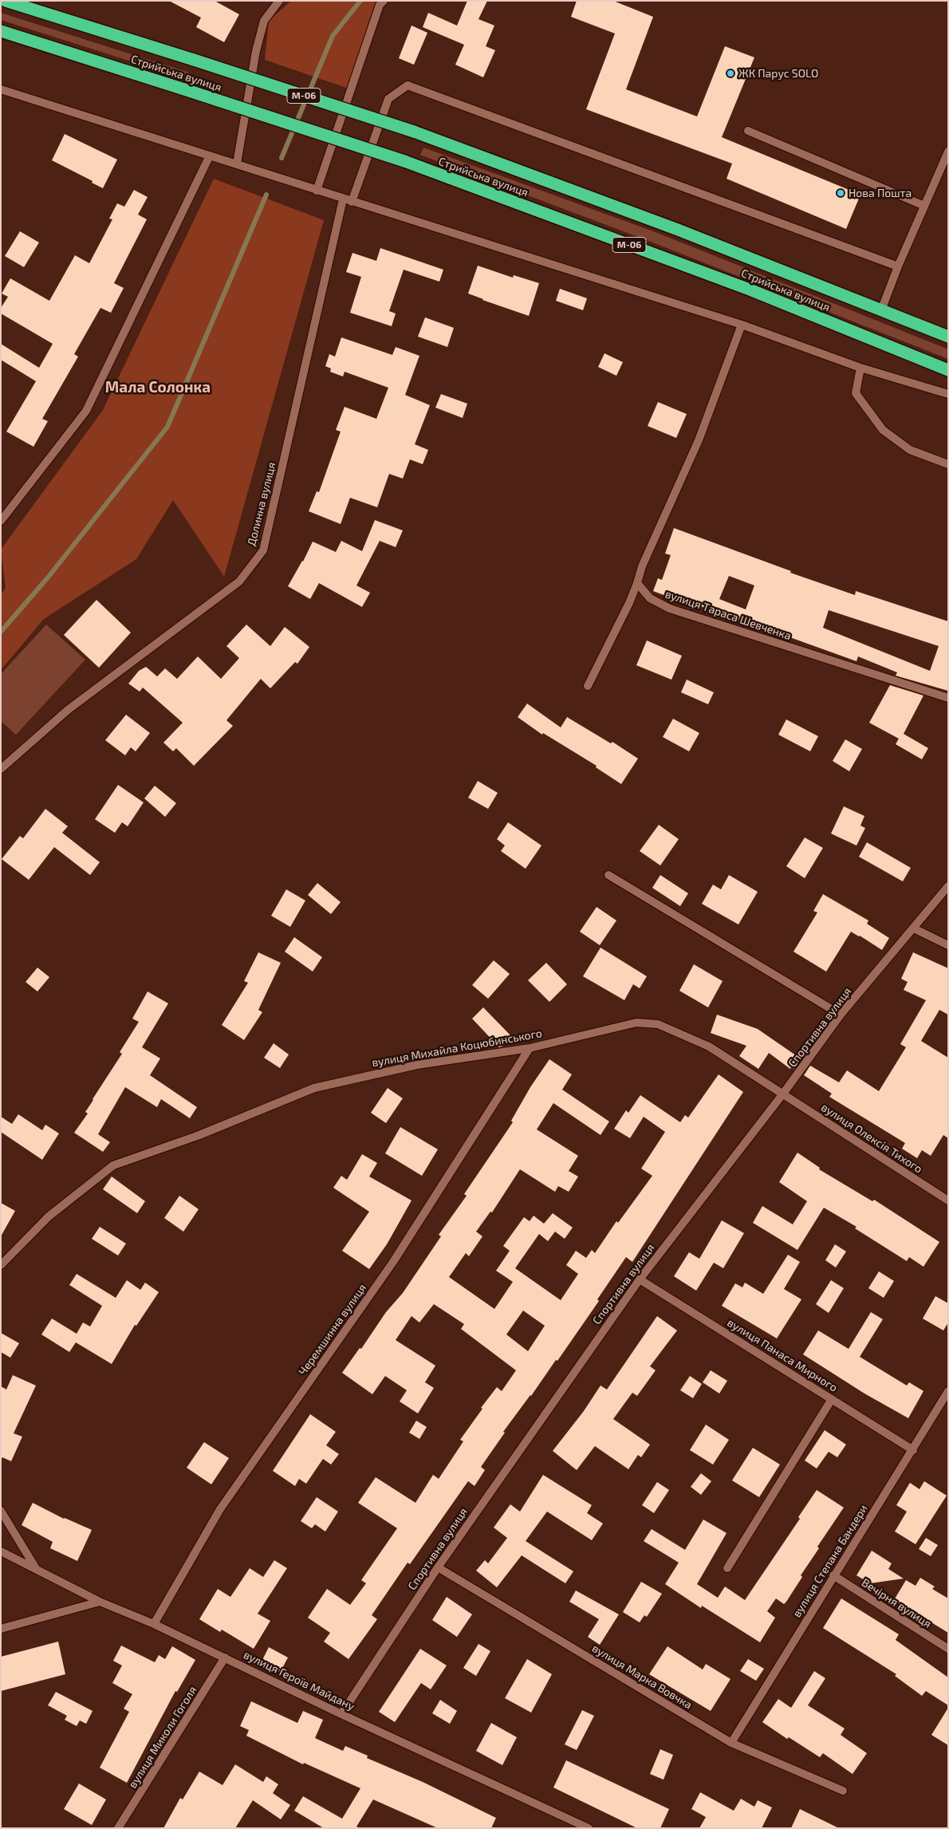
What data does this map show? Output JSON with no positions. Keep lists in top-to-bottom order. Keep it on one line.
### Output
{"streets":{"highway":["Стрийська вулиця","М-06"],"street":["Долинна вулиця","вулиця Тараса Шевченка","Спортивна вулиця","вулиця Михайла Коцюбинського","вулиця Олексія Тихого","Черемшинна вулиця","вулиця Панаса Мирного","вулиця Степана Бандери","Вечірня вулиця","вулиця Марка Вовчка","вулиця Героїв Майдану","вулиця Миколи Гоголя"]},"crossings":[["Спортивна вулиця","вулиця Михайла Коцюбинського"],["Спортивна вулиця","вулиця Олексія Тихого"],["Спортивна вулиця","вулиця Панаса Мирного"],["Спортивна вулиця","вулиця Марка Вовчка"],["Спортивна вулиця","вулиця Героїв Майдану"],["вулиця Михайла Коцюбинського","вулиця Олексія Тихого"],["вулиця Михайла Коцюбинського","Черемшинна вулиця"],["Черемшинна вулиця","вулиця Героїв Майдану"],["вулиця Панаса Мирного","вулиця Степана Бандери"],["вулиця Степана Бандери","Вечірня вулиця"],["вулиця Степана Бандери","вулиця Марка Вовчка"],["вулиця Героїв Майдану","вулиця Миколи Гоголя"]],"districts":["Мала Солонка"],"places":["ЖК Парус SOLO","Нова Пошта"]}
